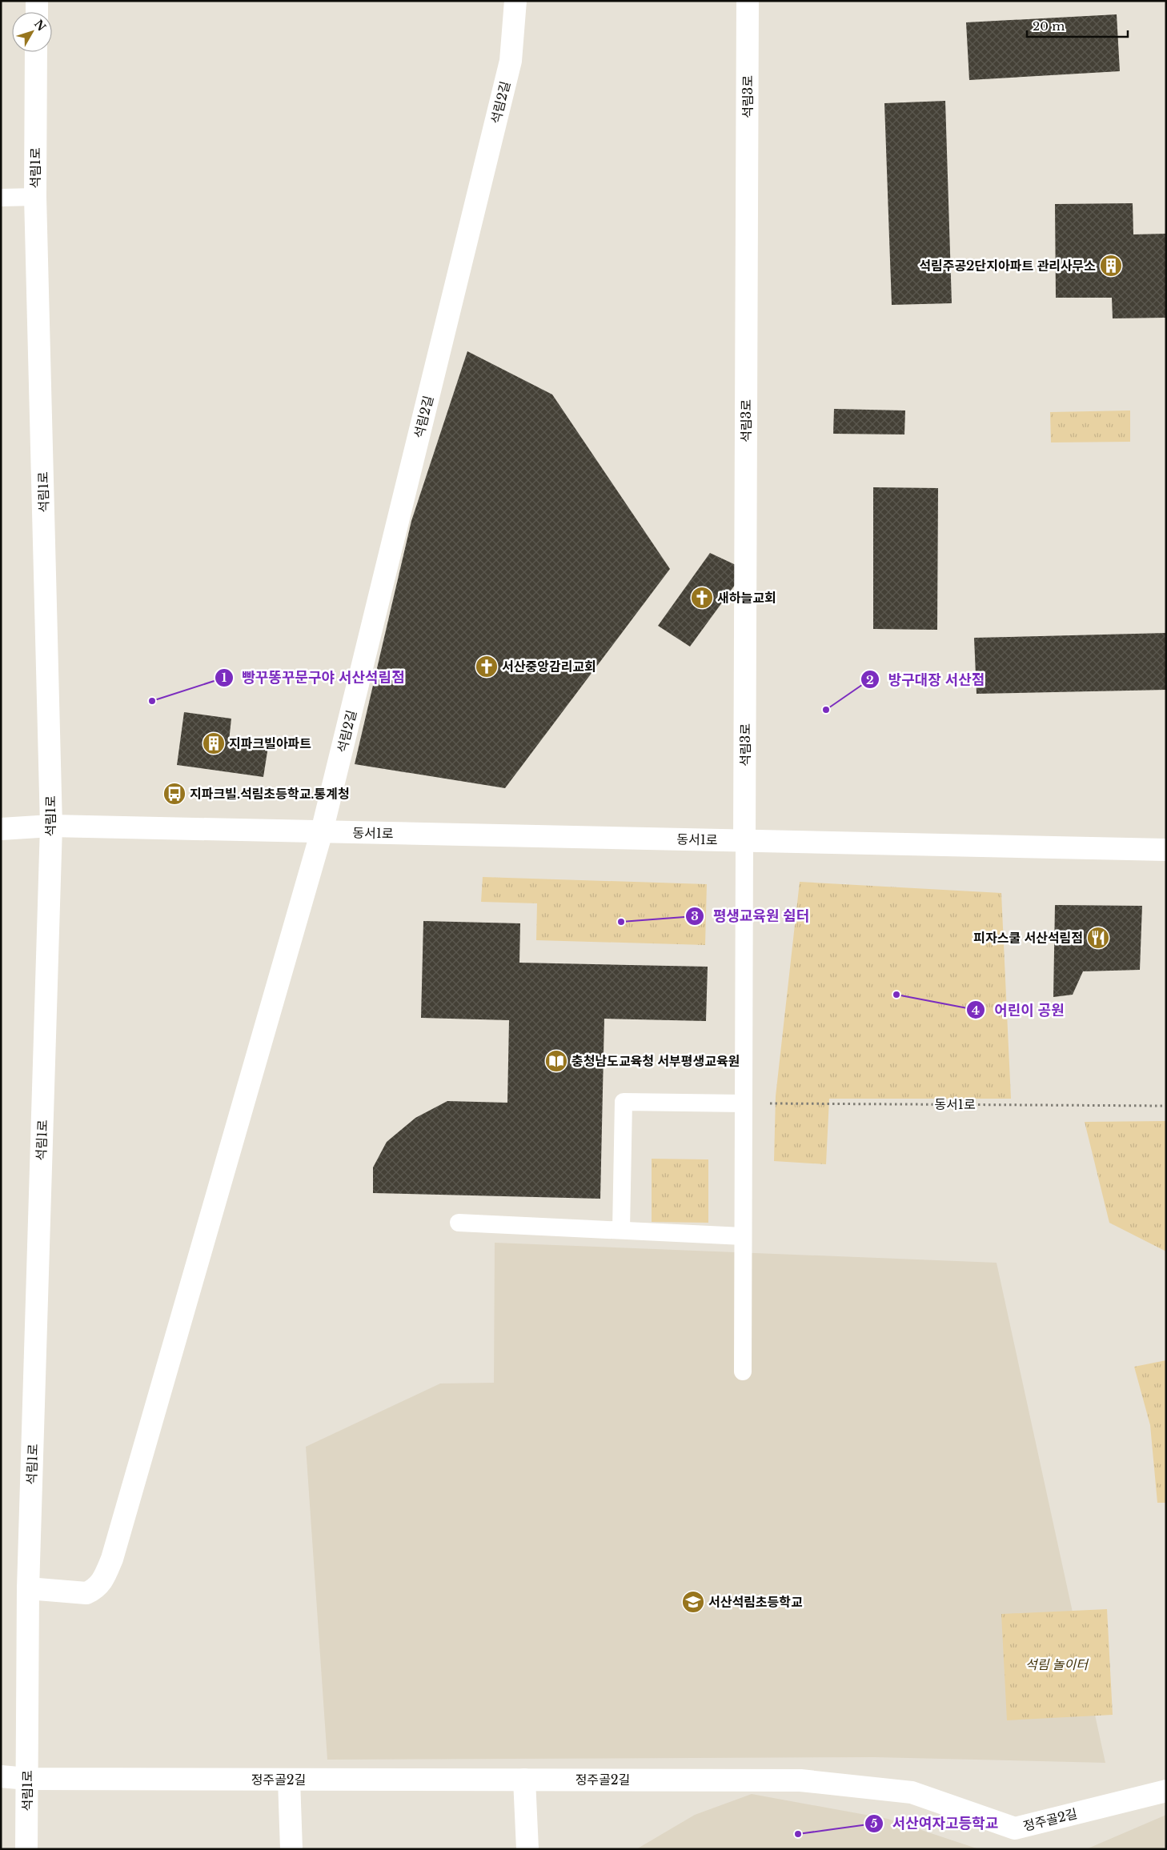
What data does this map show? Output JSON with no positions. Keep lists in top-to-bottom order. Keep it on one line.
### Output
{"streets":{"street":["석림3로","석림2길","석림1로","동서1로","정주골2길"]},"crossings":[["석림3로","동서1로"],["석림2길","동서1로"],["석림1로","동서1로"],["석림1로","정주골2길"]],"parks":["석림 놀이터"],"places":{"building":["석림주공2단지아파트 관리사무소","지파크빌아파트"],"church":["새하늘교회","서산중앙감리교회"],"other":["빵꾸똥꾸문구야 서산석림점","방구대장 서산점","평생교육원 쉼터","어린이 공원","서산여자고등학교"],"bus stop":["지파크빌.석림초등학교.통계청"],"restaurant":["피자스쿨 서산석림점"],"library":["충청남도교육청 서부평생교육원"],"school or university":["서산석림초등학교"]},"scale_bar":"20 m","north":"top right"}
